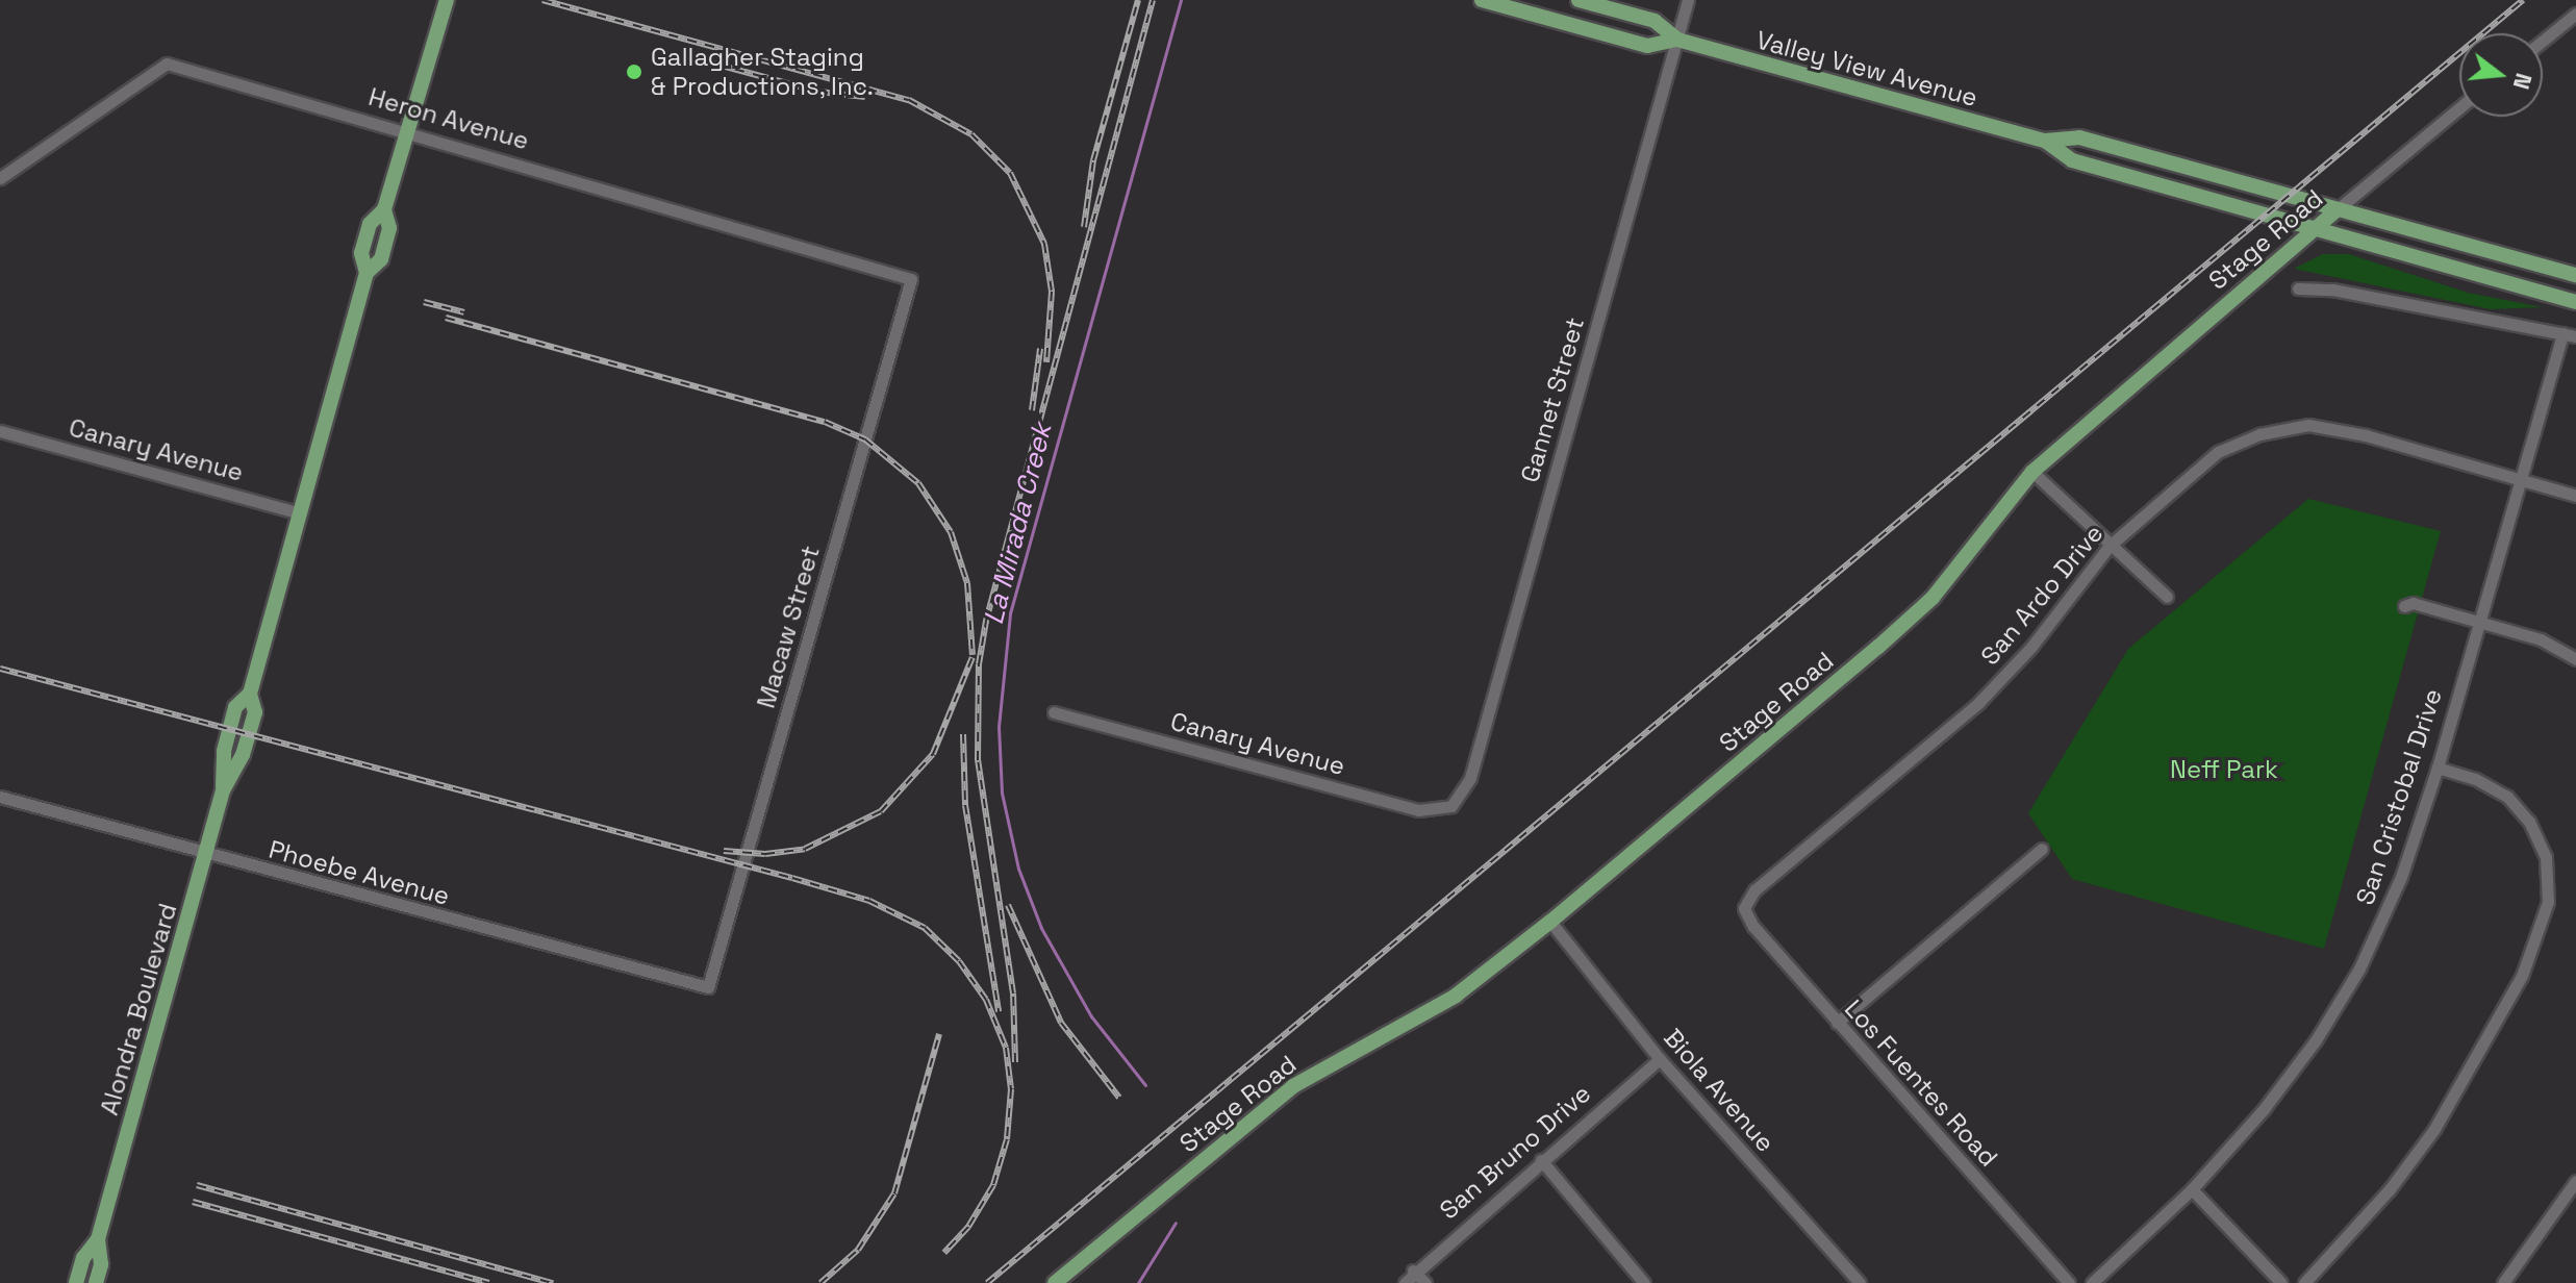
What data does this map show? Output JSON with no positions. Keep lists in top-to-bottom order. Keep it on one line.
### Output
{"streets":{"main road":["Valley View Avenue","Stage Road","Alondra Boulevard"],"street":["Heron Avenue","Gannet Street","Canary Avenue","San Ardo Drive","Macaw Street","San Cristobal Drive","Phoebe Avenue","Los Fuentes Road","Biola Avenue","San Bruno Drive"]},"crossings":[["Valley View Avenue","Stage Road"],["Valley View Avenue","Gannet Street"],["Heron Avenue","Macaw Street"],["Heron Avenue","Alondra Boulevard"],["Stage Road","Biola Avenue"],["Gannet Street","Canary Avenue"],["Canary Avenue","Alondra Boulevard"],["San Ardo Drive","San Cristobal Drive"],["San Ardo Drive","Los Fuentes Road"],["Macaw Street","Phoebe Avenue"],["Phoebe Avenue","Alondra Boulevard"],["Biola Avenue","San Bruno Drive"]],"water":["La Mirada Creek"],"parks":["Neff Park"],"places":["Gallagher Staging & Productions, Inc."],"north":"right"}
